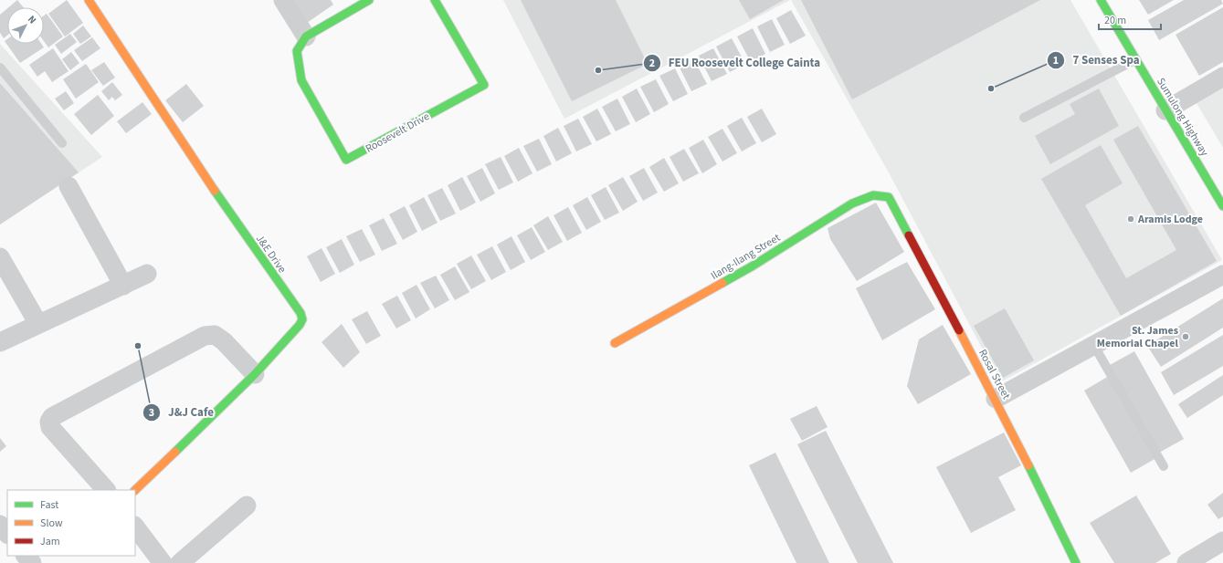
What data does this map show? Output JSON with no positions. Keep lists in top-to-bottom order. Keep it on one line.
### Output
{"streets":{"street":["Sumulong Highway","Roosevelt Drive","J&E Drive","Ilang-Ilang Street","Rosal Street"]},"crossings":[["Ilang-Ilang Street","Rosal Street"]],"places":["FEU Roosevelt College Cainta","7 Senses Spa","Aramis Lodge","St. James Memorial Chapel","J&J Cafe"],"legend":["Fast","Slow","Jam"],"scale_bar":"20 m","north":"top right"}
